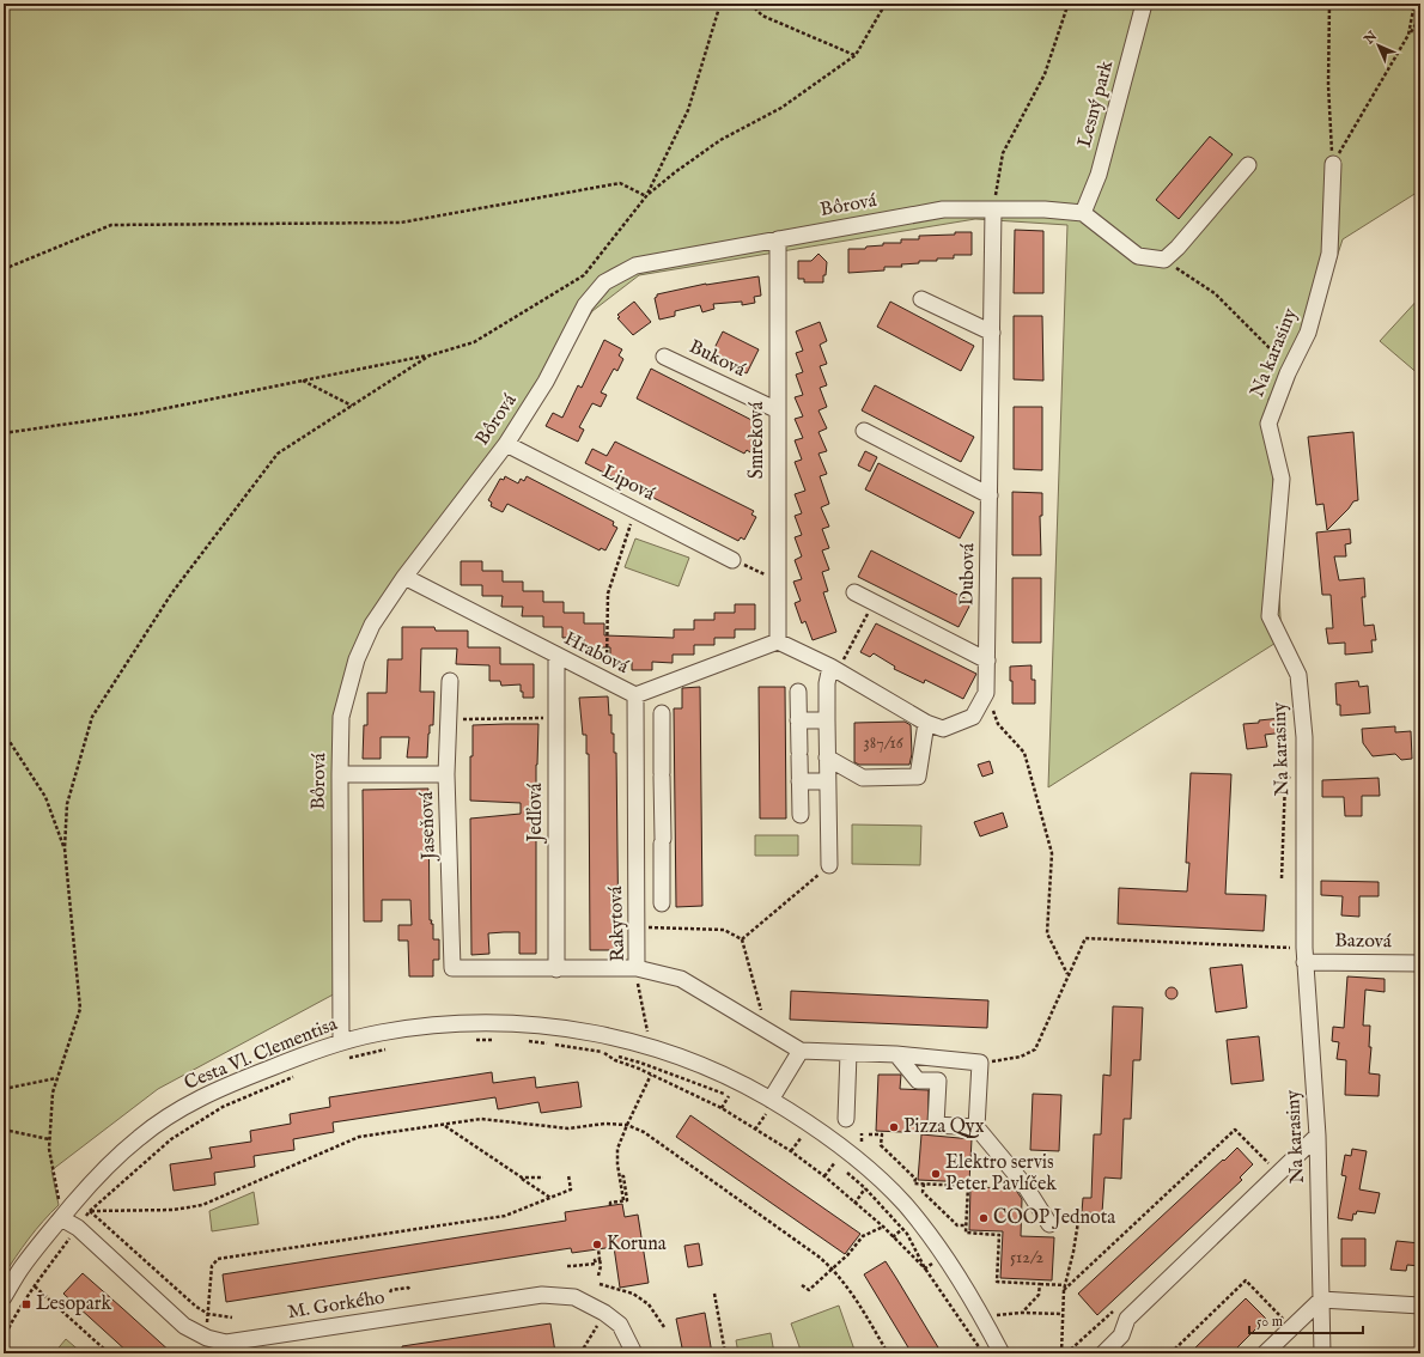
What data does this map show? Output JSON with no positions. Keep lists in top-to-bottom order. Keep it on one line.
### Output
{"streets":{"street":["Lesný park","Bôrová","Na karasiny","Buková","Smreková","Lipová","Dubová","Hrabová","Jedľová","Jaseňová","Rakytová","Bazová","Cesta Vl. Clementisa","M. Gorkého"]},"crossings":[["Lesný park","Bôrová"],["Bôrová","Smreková"],["Bôrová","Lipová"],["Bôrová","Dubová"],["Bôrová","Hrabová"],["Bôrová","Cesta Vl. Clementisa"],["Na karasiny","Bazová"],["Buková","Smreková"],["Smreková","Dubová"],["Smreková","Hrabová"],["Dubová","Hrabová"],["Hrabová","Jedľová"],["Hrabová","Rakytová"],["Jedľová","Jaseňová"],["Cesta Vl. Clementisa","M. Gorkého"]],"places":{"other":["Pizza Qyx","Elektro servis Peter Pavlíček","COOP Jednota","Koruna"],"transit":["Lesopark"]},"house_numbers":["387/16","512/2"],"scale_bar":"50 m","north":"top left"}
